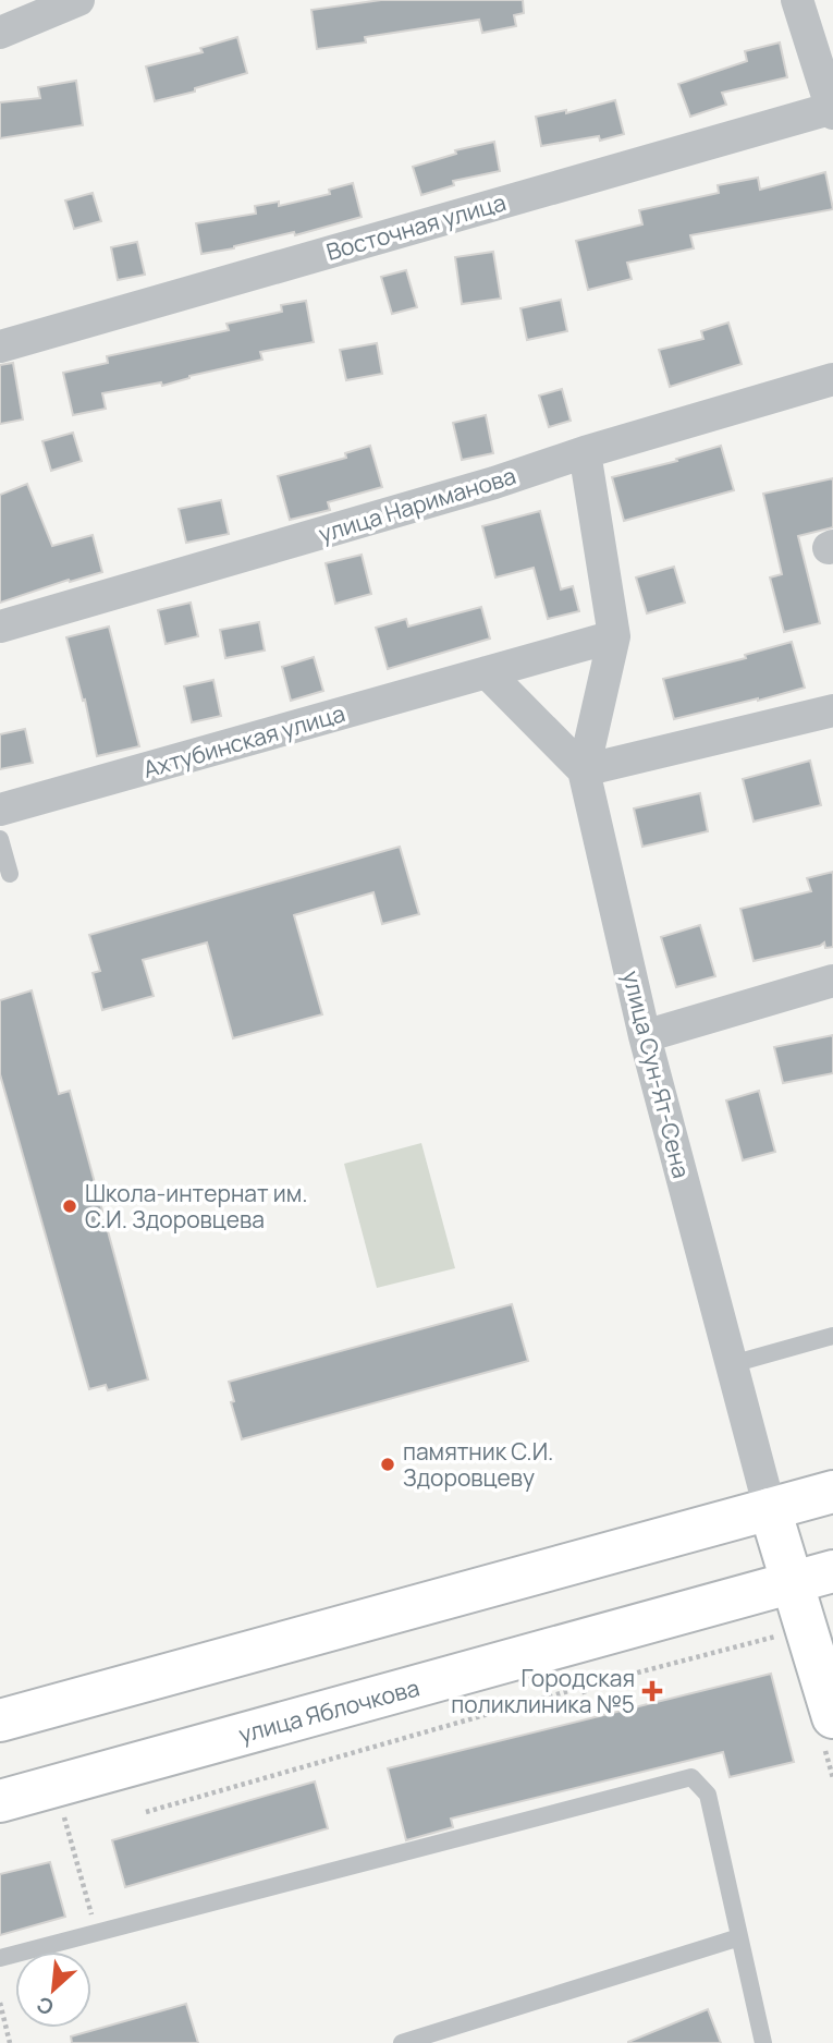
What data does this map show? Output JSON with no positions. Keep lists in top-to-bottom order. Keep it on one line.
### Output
{"streets":{"main road":["улица Яблочкова"],"street":["Восточная улица","улица Нариманова","Ахтубинская улица","улица Сун-Ят-Сена"]},"crossings":[["Ахтубинская улица","улица Сун-Ят-Сена"]],"places":{"other":["Школа-интернат им. С.И. Здоровцева","памятник С.И. Здоровцеву"],"health":["Городская поликлиника №5"]},"north":"bottom left"}
